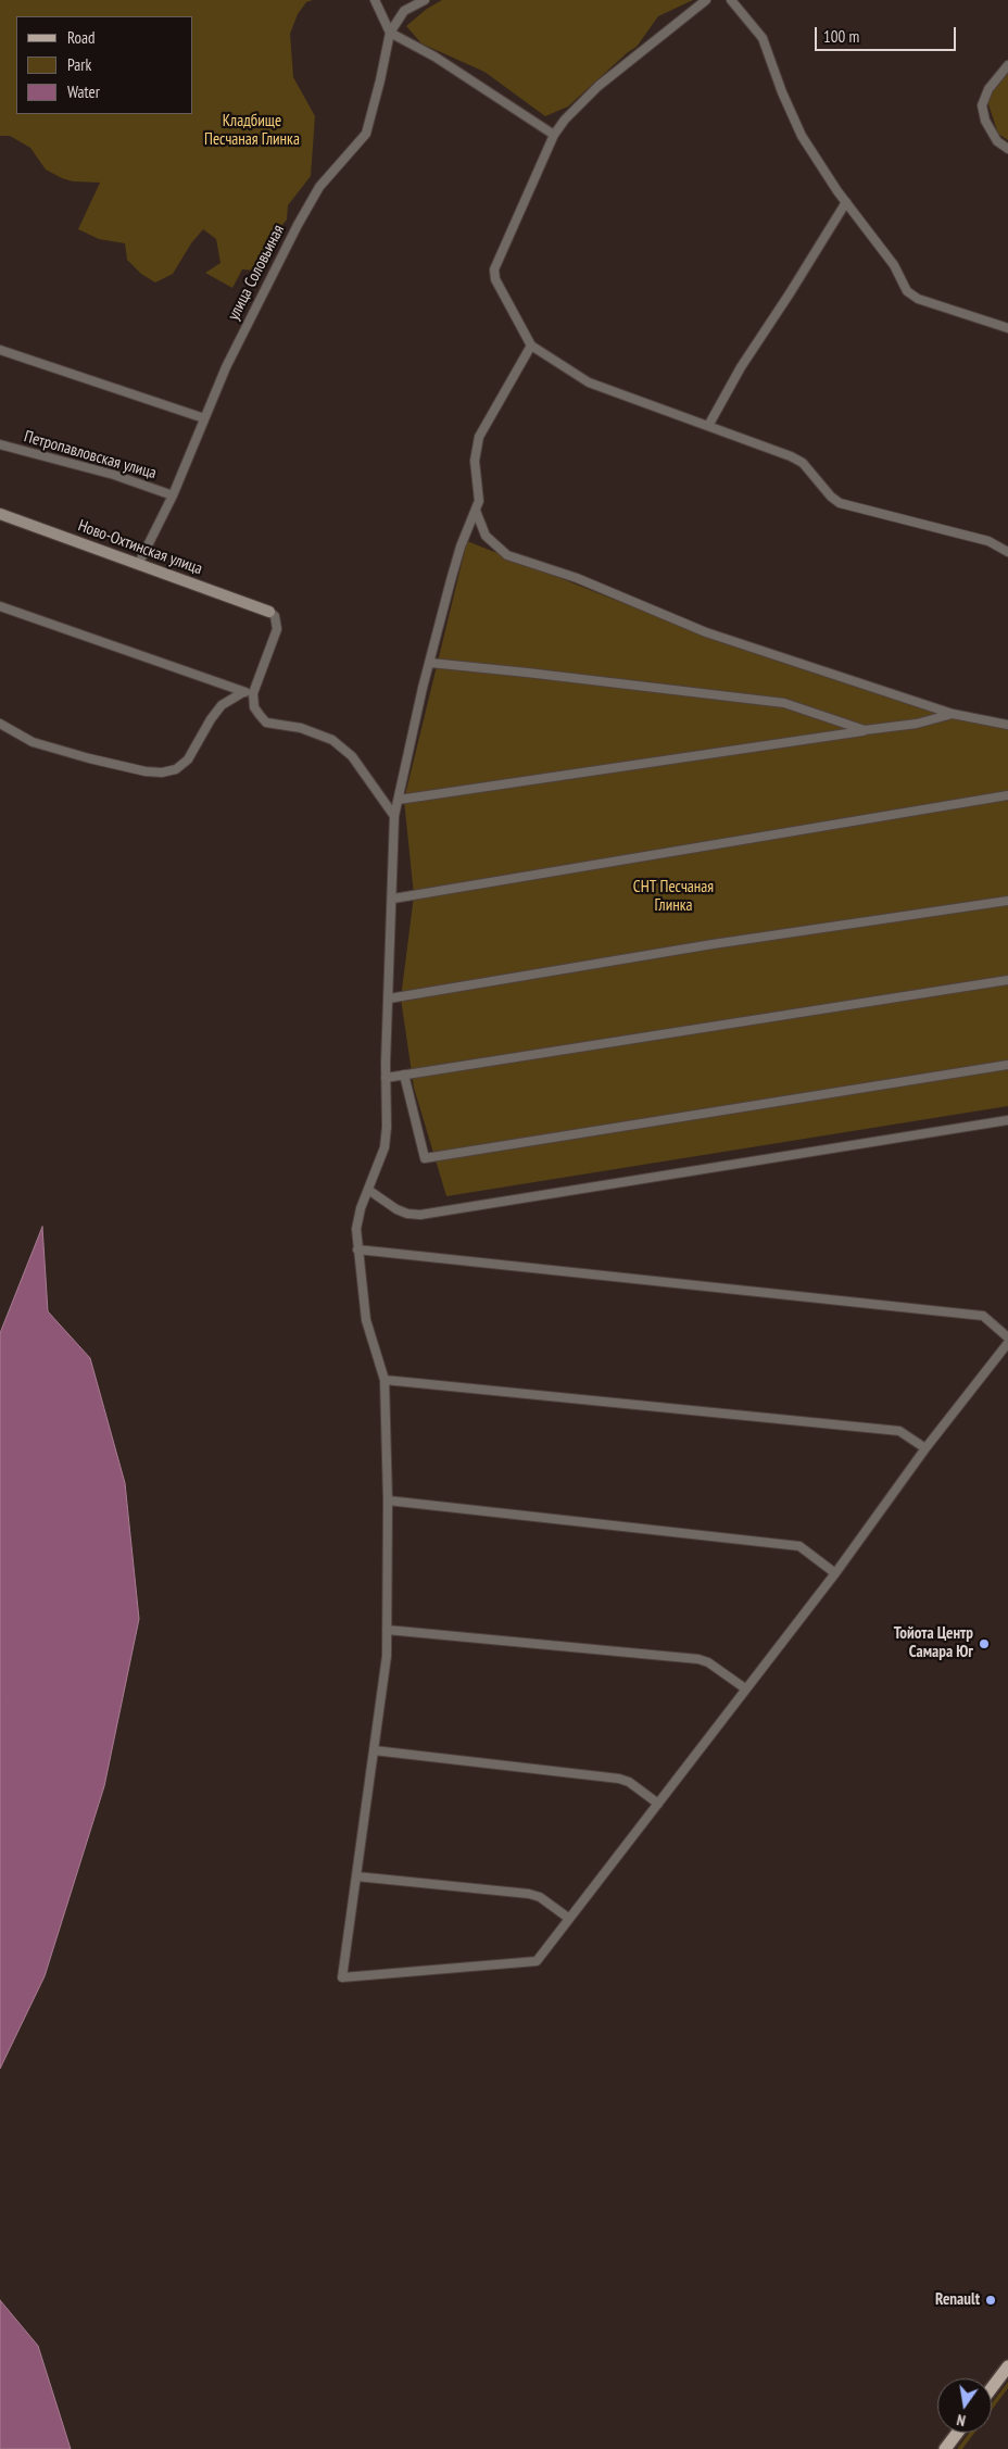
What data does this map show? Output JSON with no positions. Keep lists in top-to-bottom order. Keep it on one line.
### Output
{"streets":{"street":["улица Соловьиная","Петропавловская улица","Ново-Охтинская улица"]},"crossings":[["улица Соловьиная","Петропавловская улица"],["улица Соловьиная","Ново-Охтинская улица"]],"parks":["Кладбище Песчаная Глинка","СНТ Песчаная Глинка"],"places":["Тойота Центр Самара Юг","Renault"],"legend":["Road","Park","Water"],"scale_bar":"100 m","north":"bottom"}
